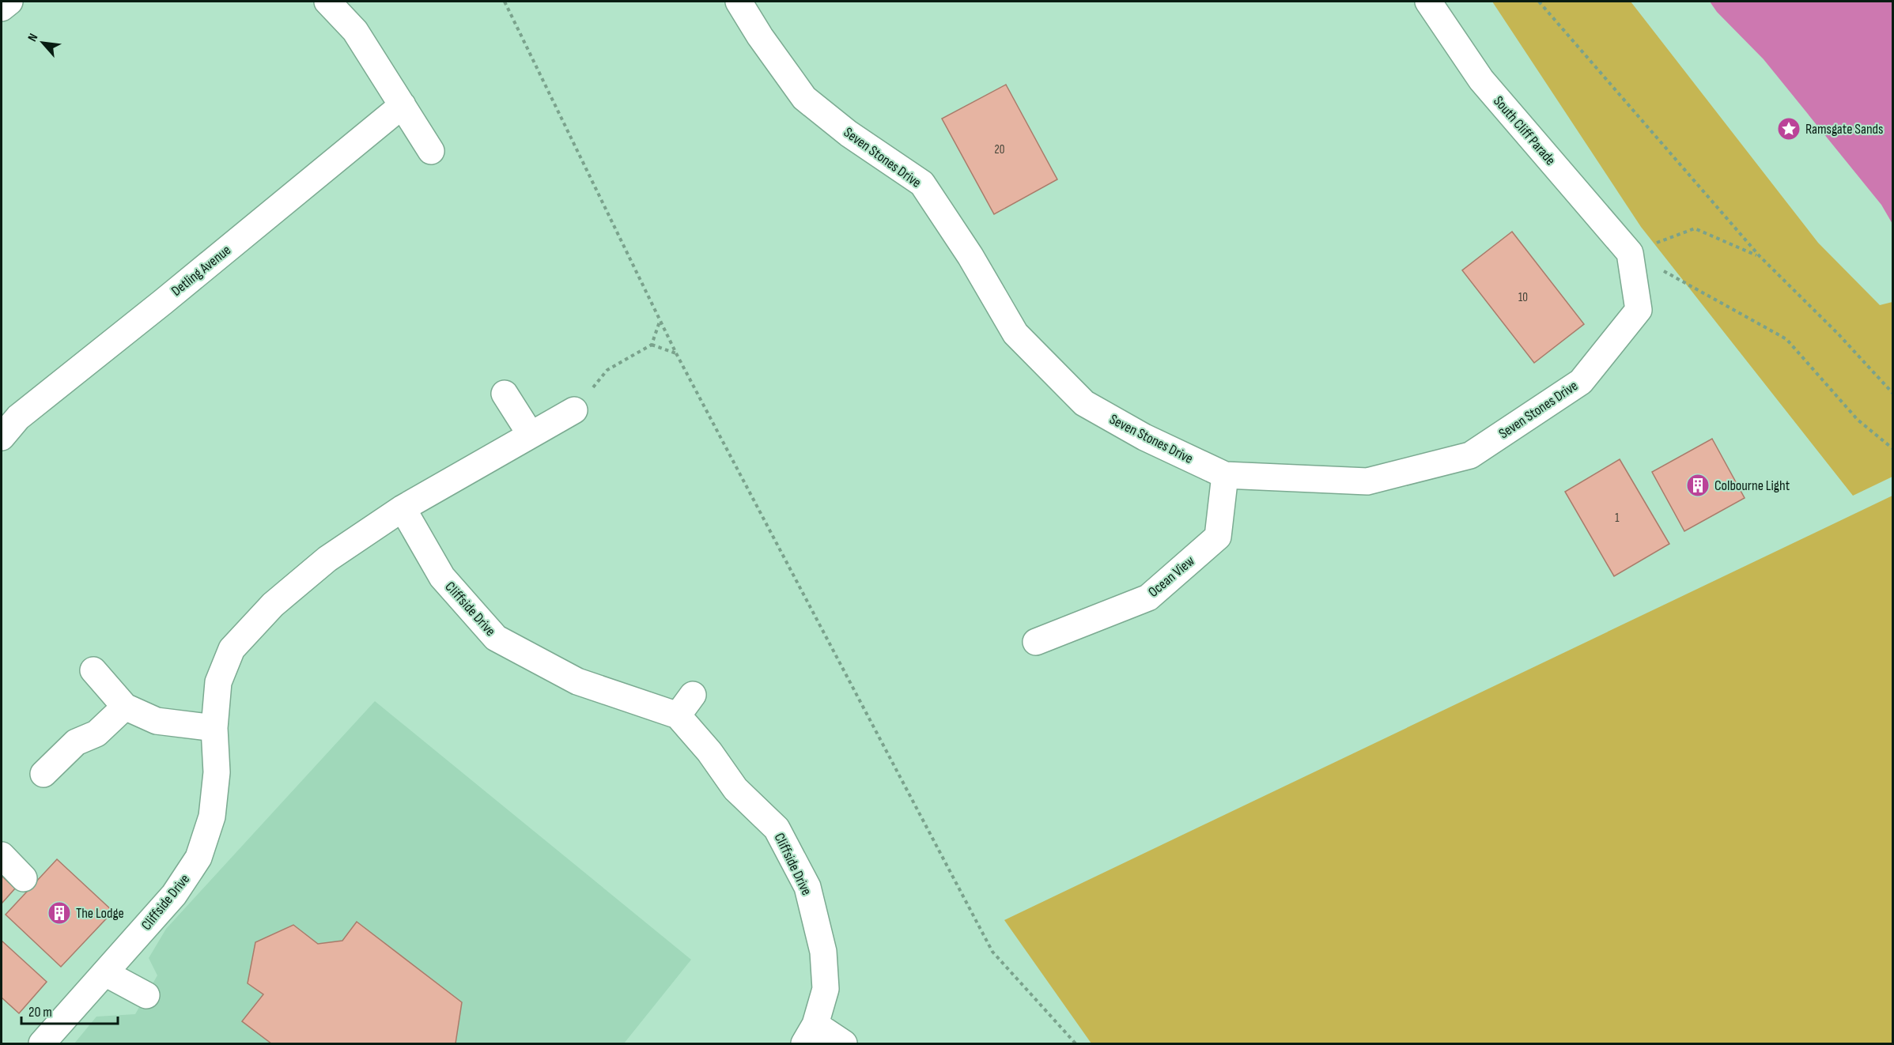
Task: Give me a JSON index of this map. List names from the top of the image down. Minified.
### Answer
{"streets":{"street":["South Cliff Parade","Seven Stones Drive","Detling Avenue","Ocean View","Cliffside Drive"]},"crossings":[["South Cliff Parade","Seven Stones Drive"],["Seven Stones Drive","Ocean View"]],"places":{"place":["Ramsgate Sands"],"building":["Colbourne Light","The Lodge"]},"house_numbers":["20","10","1"],"scale_bar":"20 m","north":"top left"}
